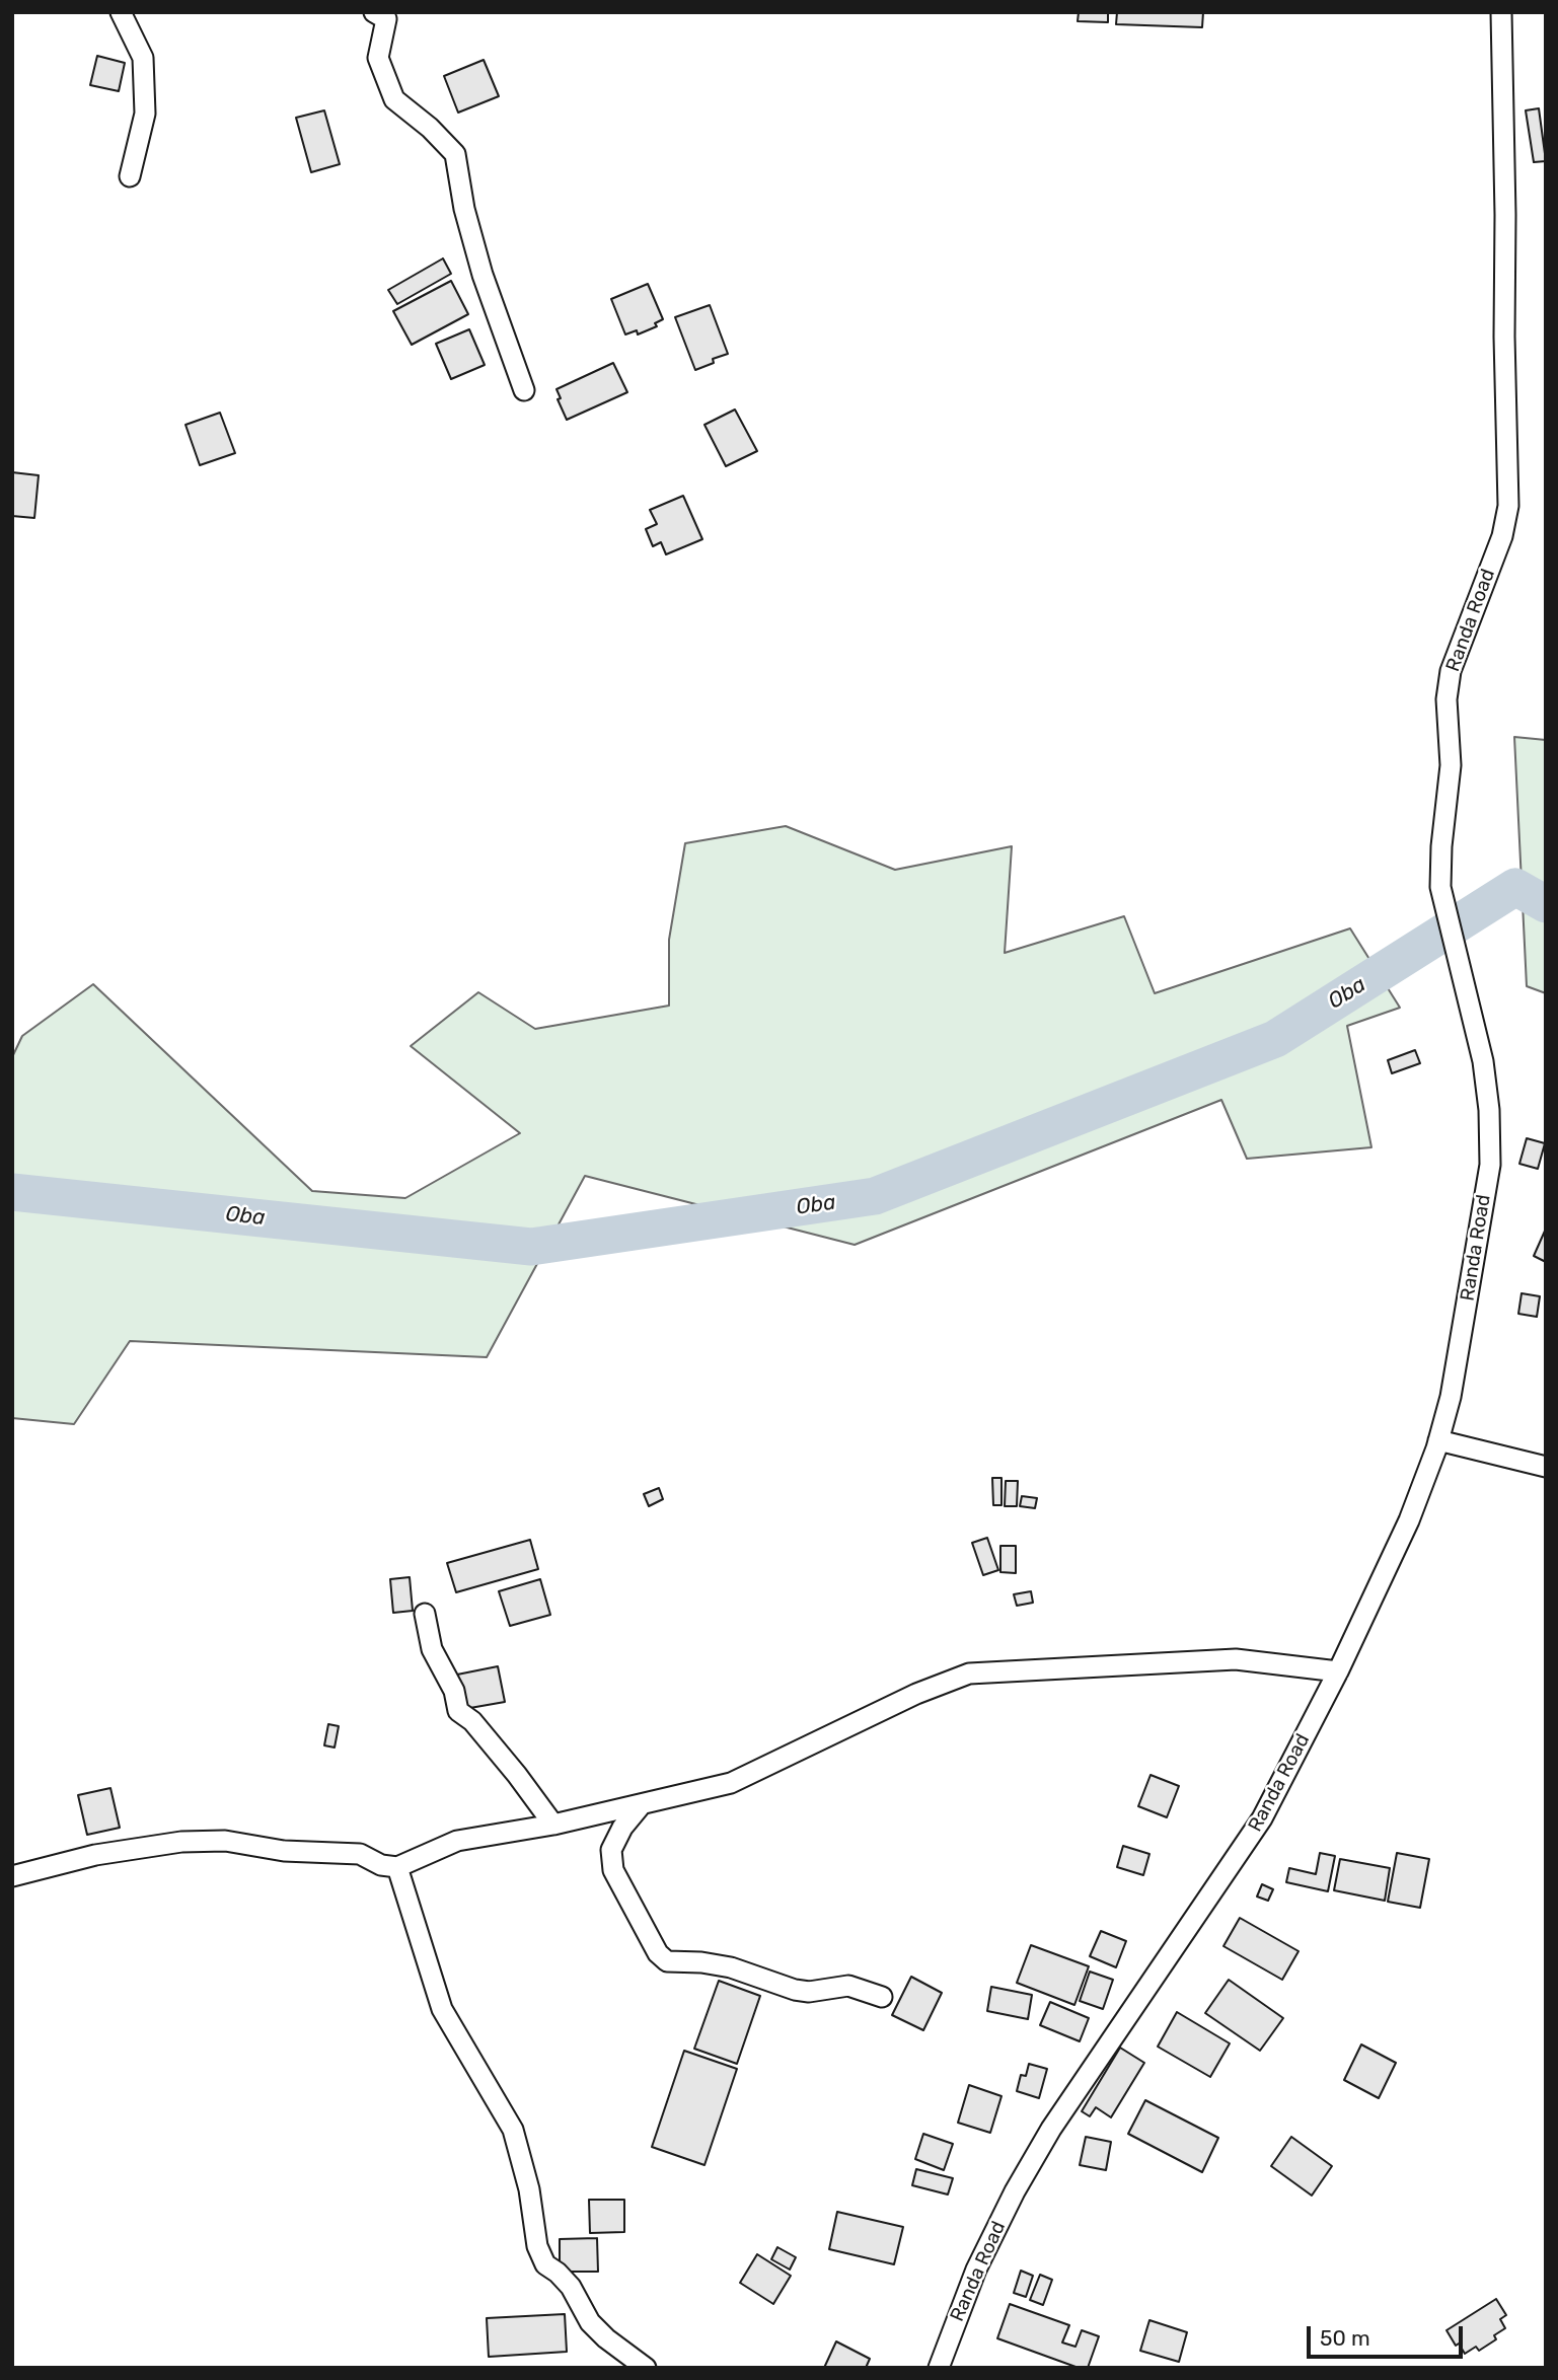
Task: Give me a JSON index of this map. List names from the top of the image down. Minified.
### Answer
{"streets":{"street":["Randa Road"]},"water":["Oba"],"scale_bar":"50 m"}
